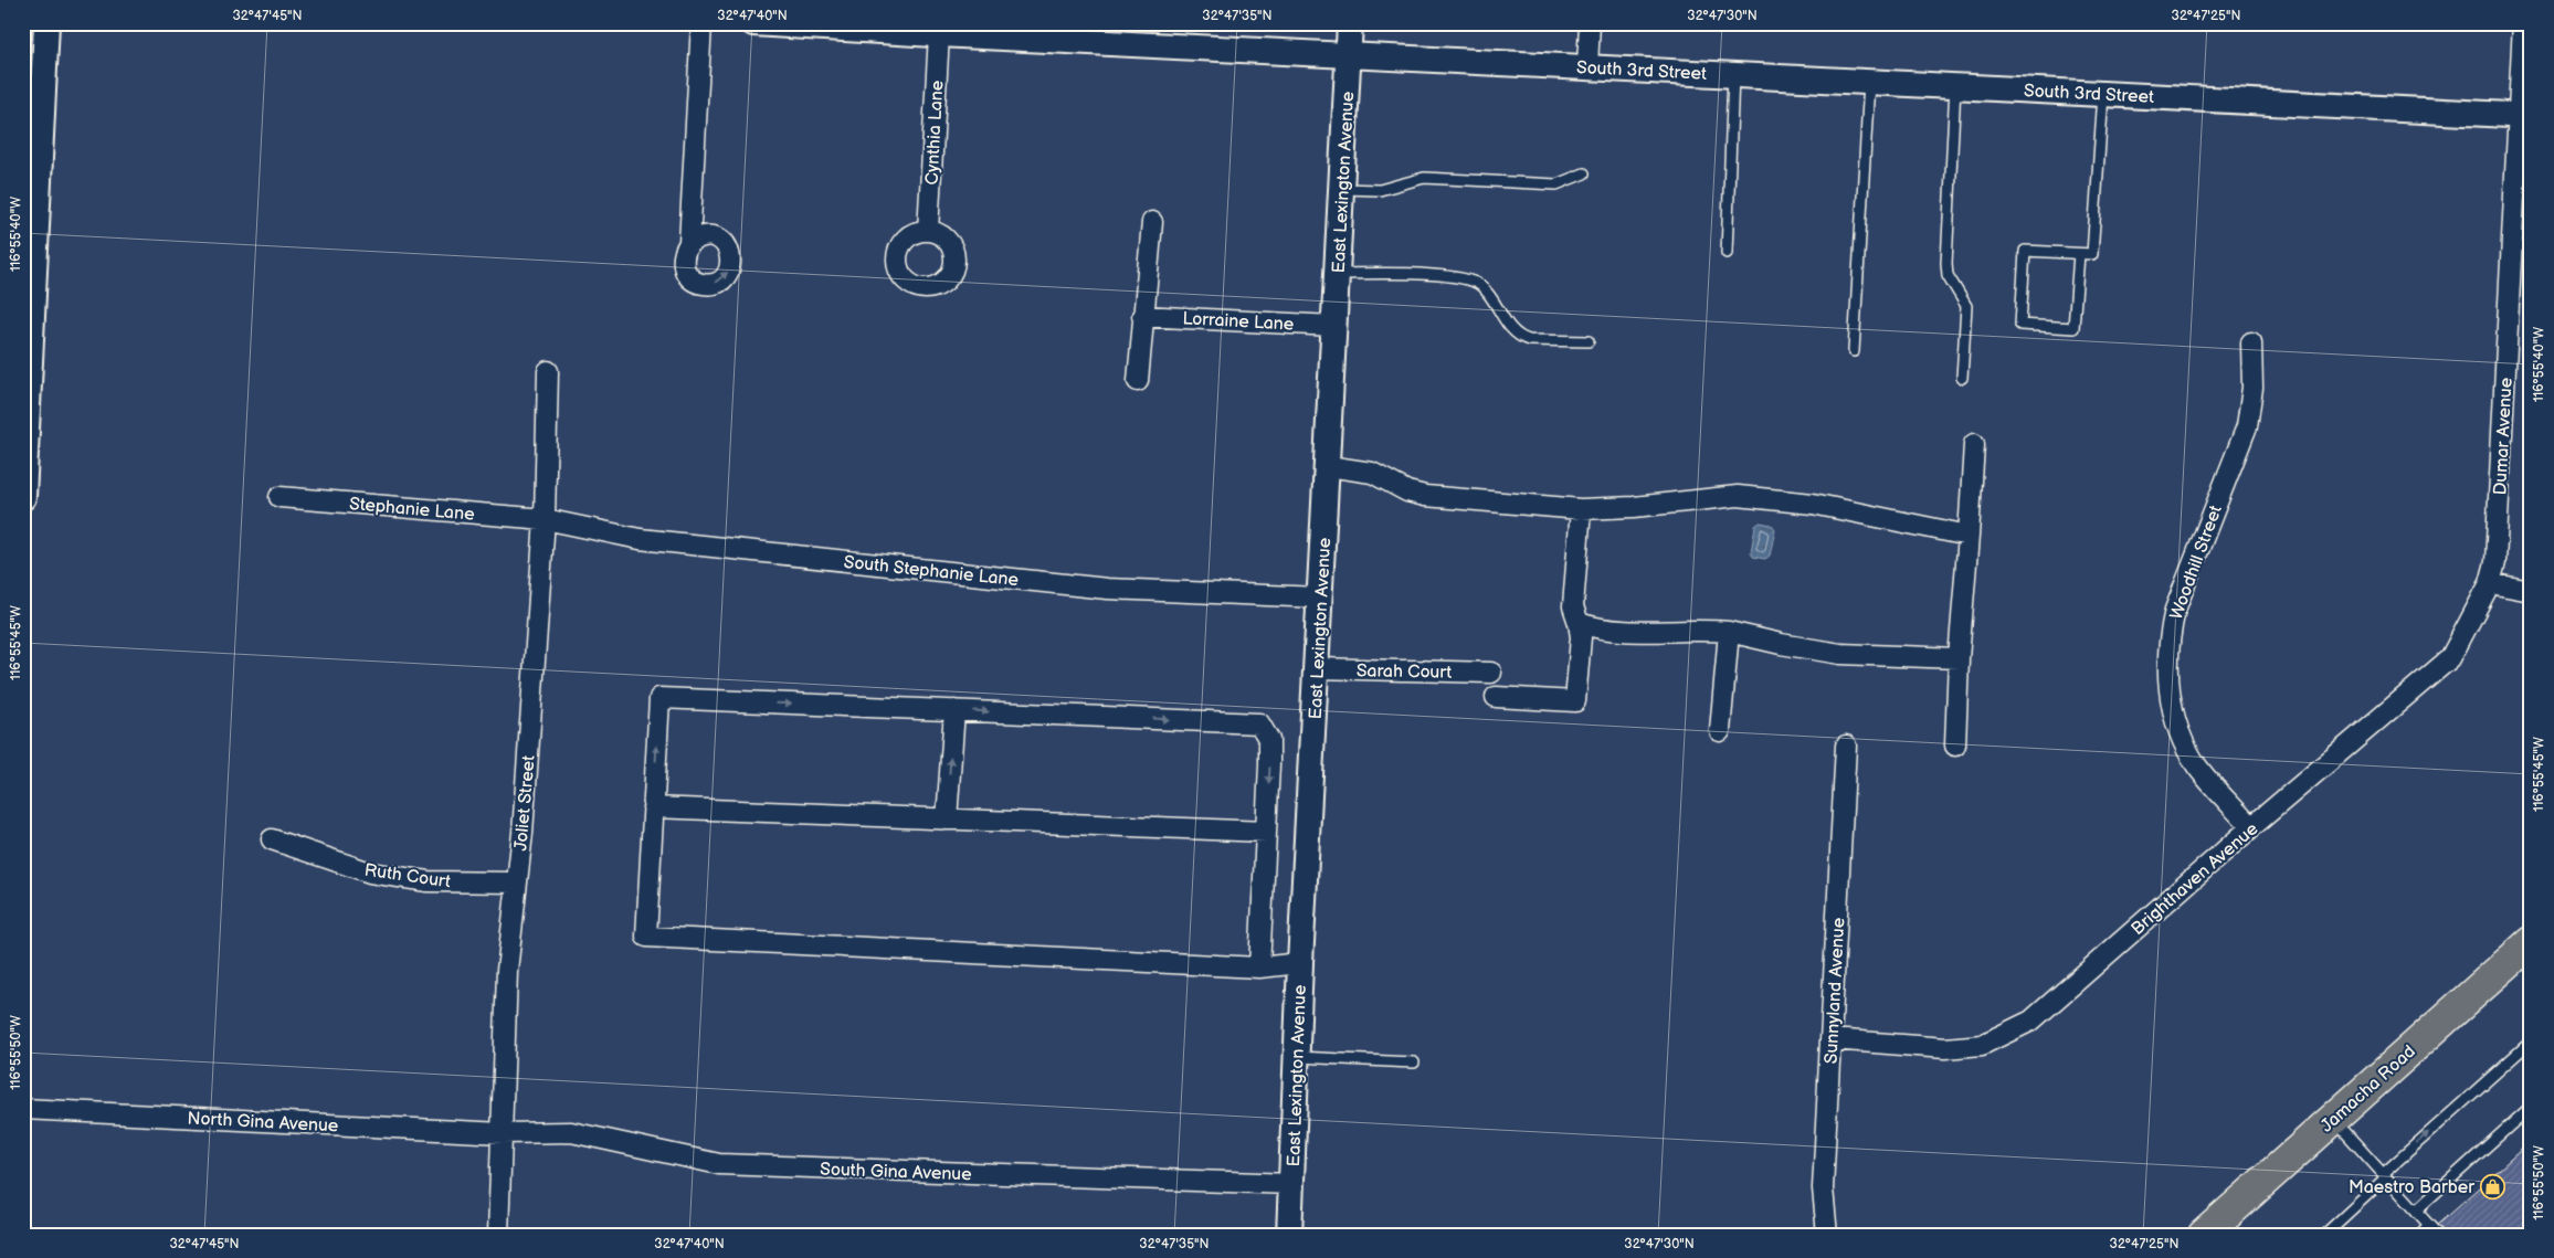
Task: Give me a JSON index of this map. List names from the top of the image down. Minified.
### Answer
{"streets":{"main road":["Jamacha Road"],"street":["South 3rd Street","Cynthia Lane","East Lexington Avenue","Lorraine Lane","Dumar Avenue","Stephanie Lane","Woodhill Street","South Stephanie Lane","Sarah Court","Joliet Street","Ruth Court","Brighthaven Avenue","Sunnyland Avenue","North Gina Avenue","South Gina Avenue"]},"crossings":[["South 3rd Street","Cynthia Lane"],["South 3rd Street","East Lexington Avenue"],["South 3rd Street","Dumar Avenue"],["East Lexington Avenue","Lorraine Lane"],["East Lexington Avenue","South Stephanie Lane"],["East Lexington Avenue","Sarah Court"],["East Lexington Avenue","South Gina Avenue"],["Dumar Avenue","Brighthaven Avenue"],["Stephanie Lane","South Stephanie Lane"],["Stephanie Lane","Joliet Street"],["Woodhill Street","Brighthaven Avenue"],["South Stephanie Lane","Joliet Street"],["Joliet Street","Ruth Court"],["Joliet Street","North Gina Avenue"],["Joliet Street","South Gina Avenue"],["Brighthaven Avenue","Sunnyland Avenue"],["North Gina Avenue","South Gina Avenue"]],"places":{"shop":["Maestro Barber"]},"coordinates":["32°47'45\"N","32°47'40\"N","32°47'35\"N","32°47'30\"N","32°47'25\"N","116°55'40\"W","116°55'45\"W","116°55'50\"W"]}
